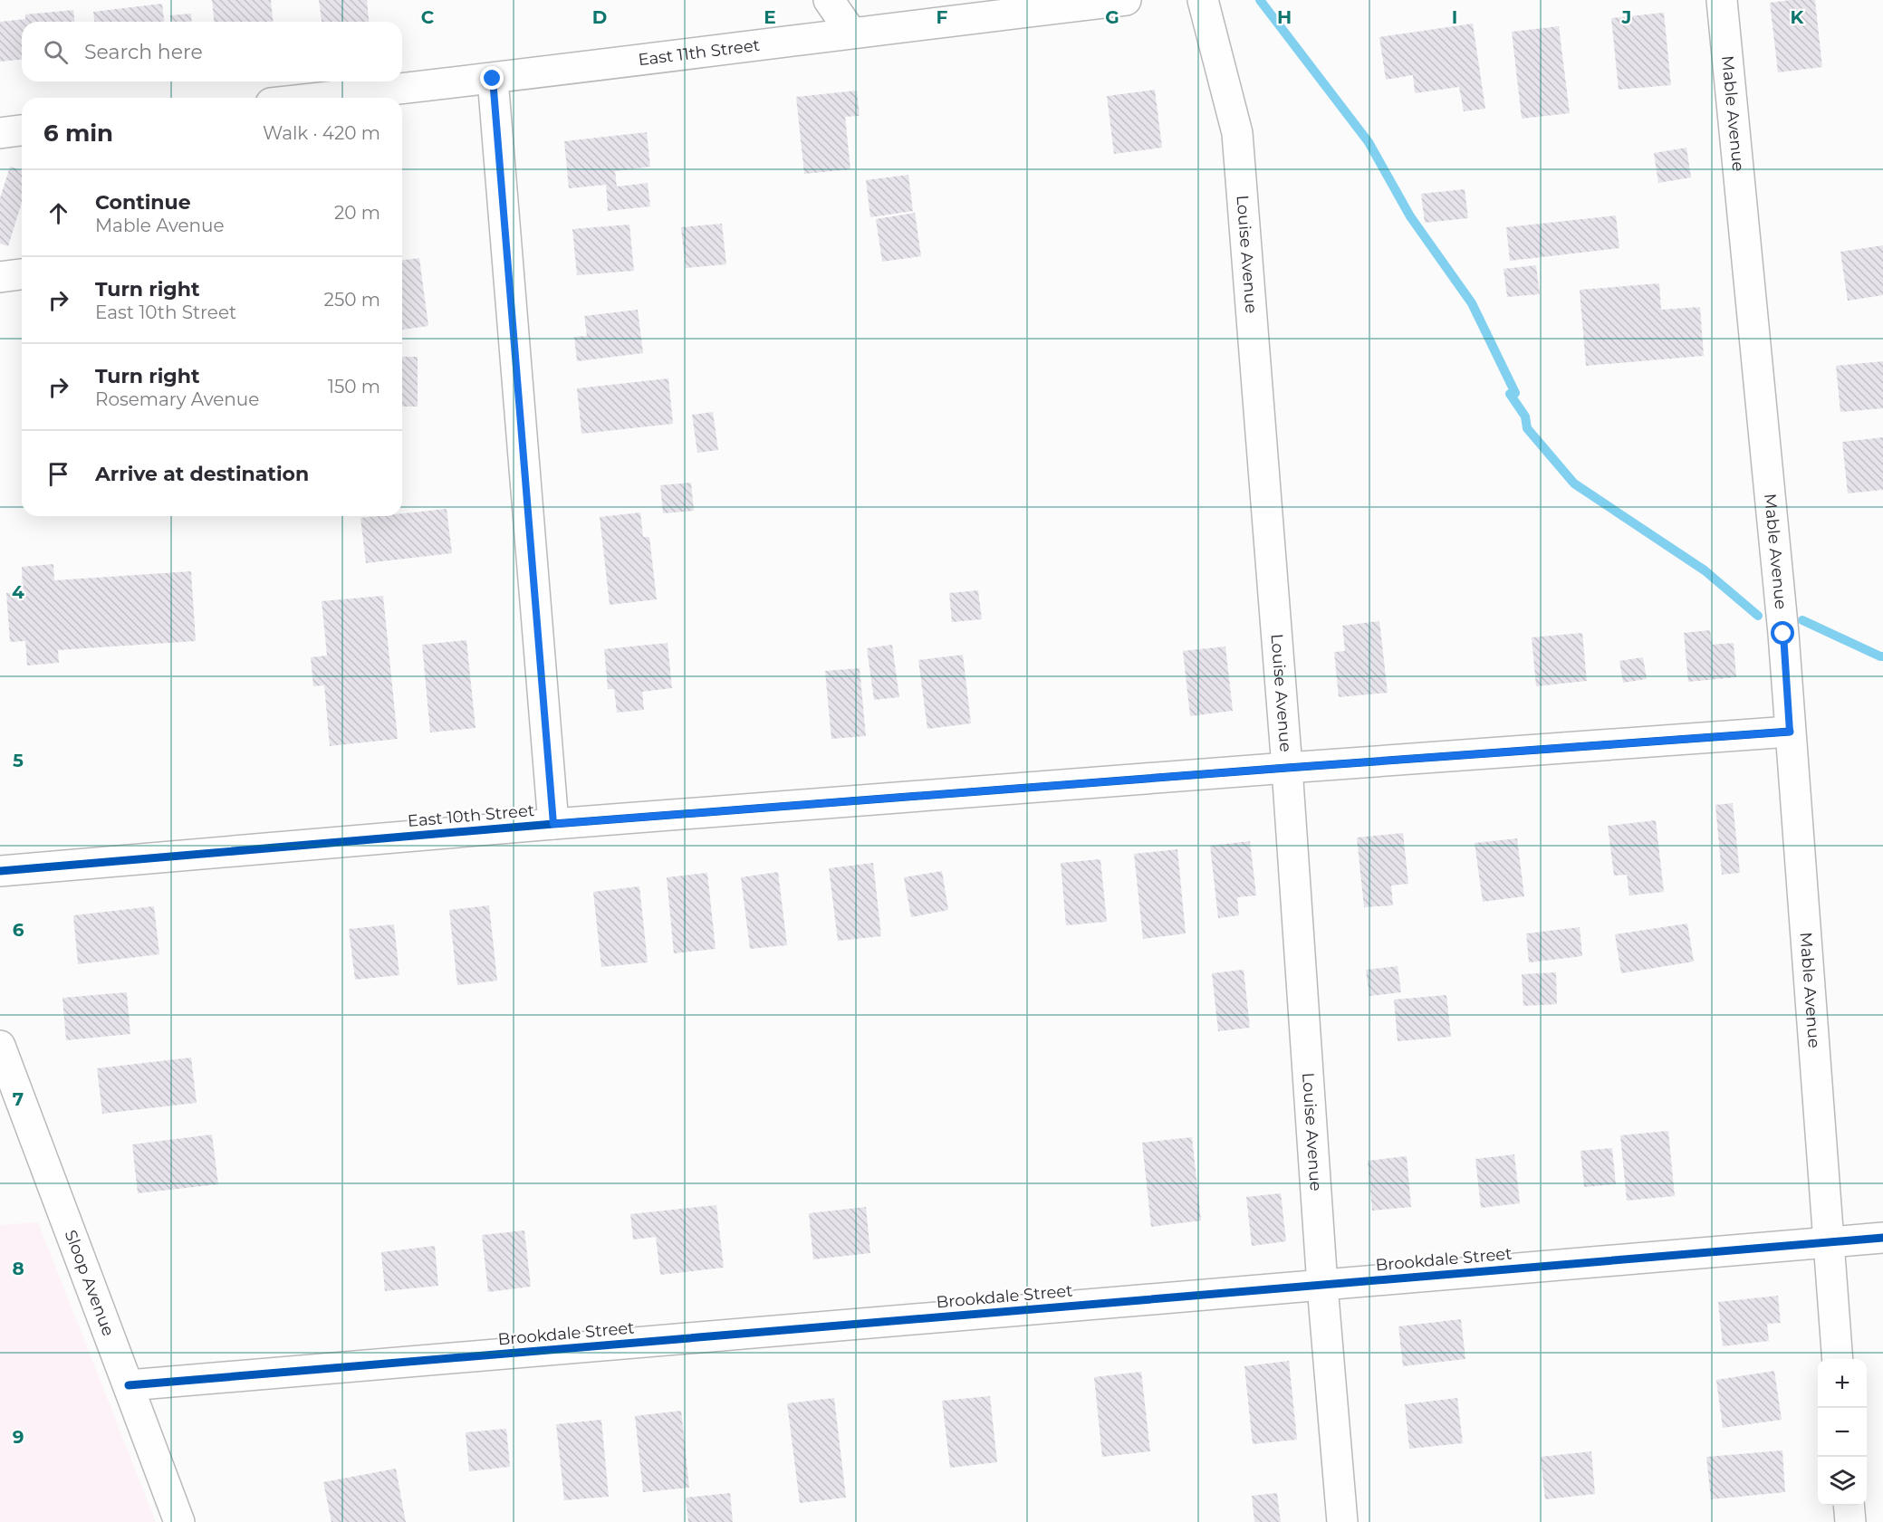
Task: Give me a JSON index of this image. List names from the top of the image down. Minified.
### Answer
{"streets":{"street":["East 11th Street","Mable Avenue","Louise Avenue","East 10th Street","Brookdale Street","Sloop Avenue"]},"crossings":[["Mable Avenue","East 10th Street"],["Mable Avenue","Brookdale Street"],["Louise Avenue","East 10th Street"],["Louise Avenue","Brookdale Street"],["Brookdale Street","Sloop Avenue"]],"page":{"search":"Search here","heading":["6 min","Walk · 420 m"],"list":[["Continue","Mable Avenue","20 m"],["Turn right","East 10th Street","250 m"],["Turn right","Rosemary Avenue","150 m"],"Arrive at destination"],"map_buttons":["+","−"]},"grid":{"columns":["C","D","E","F","G","H","I","J","K"],"rows":["4","5","6","7","8","9"]}}
